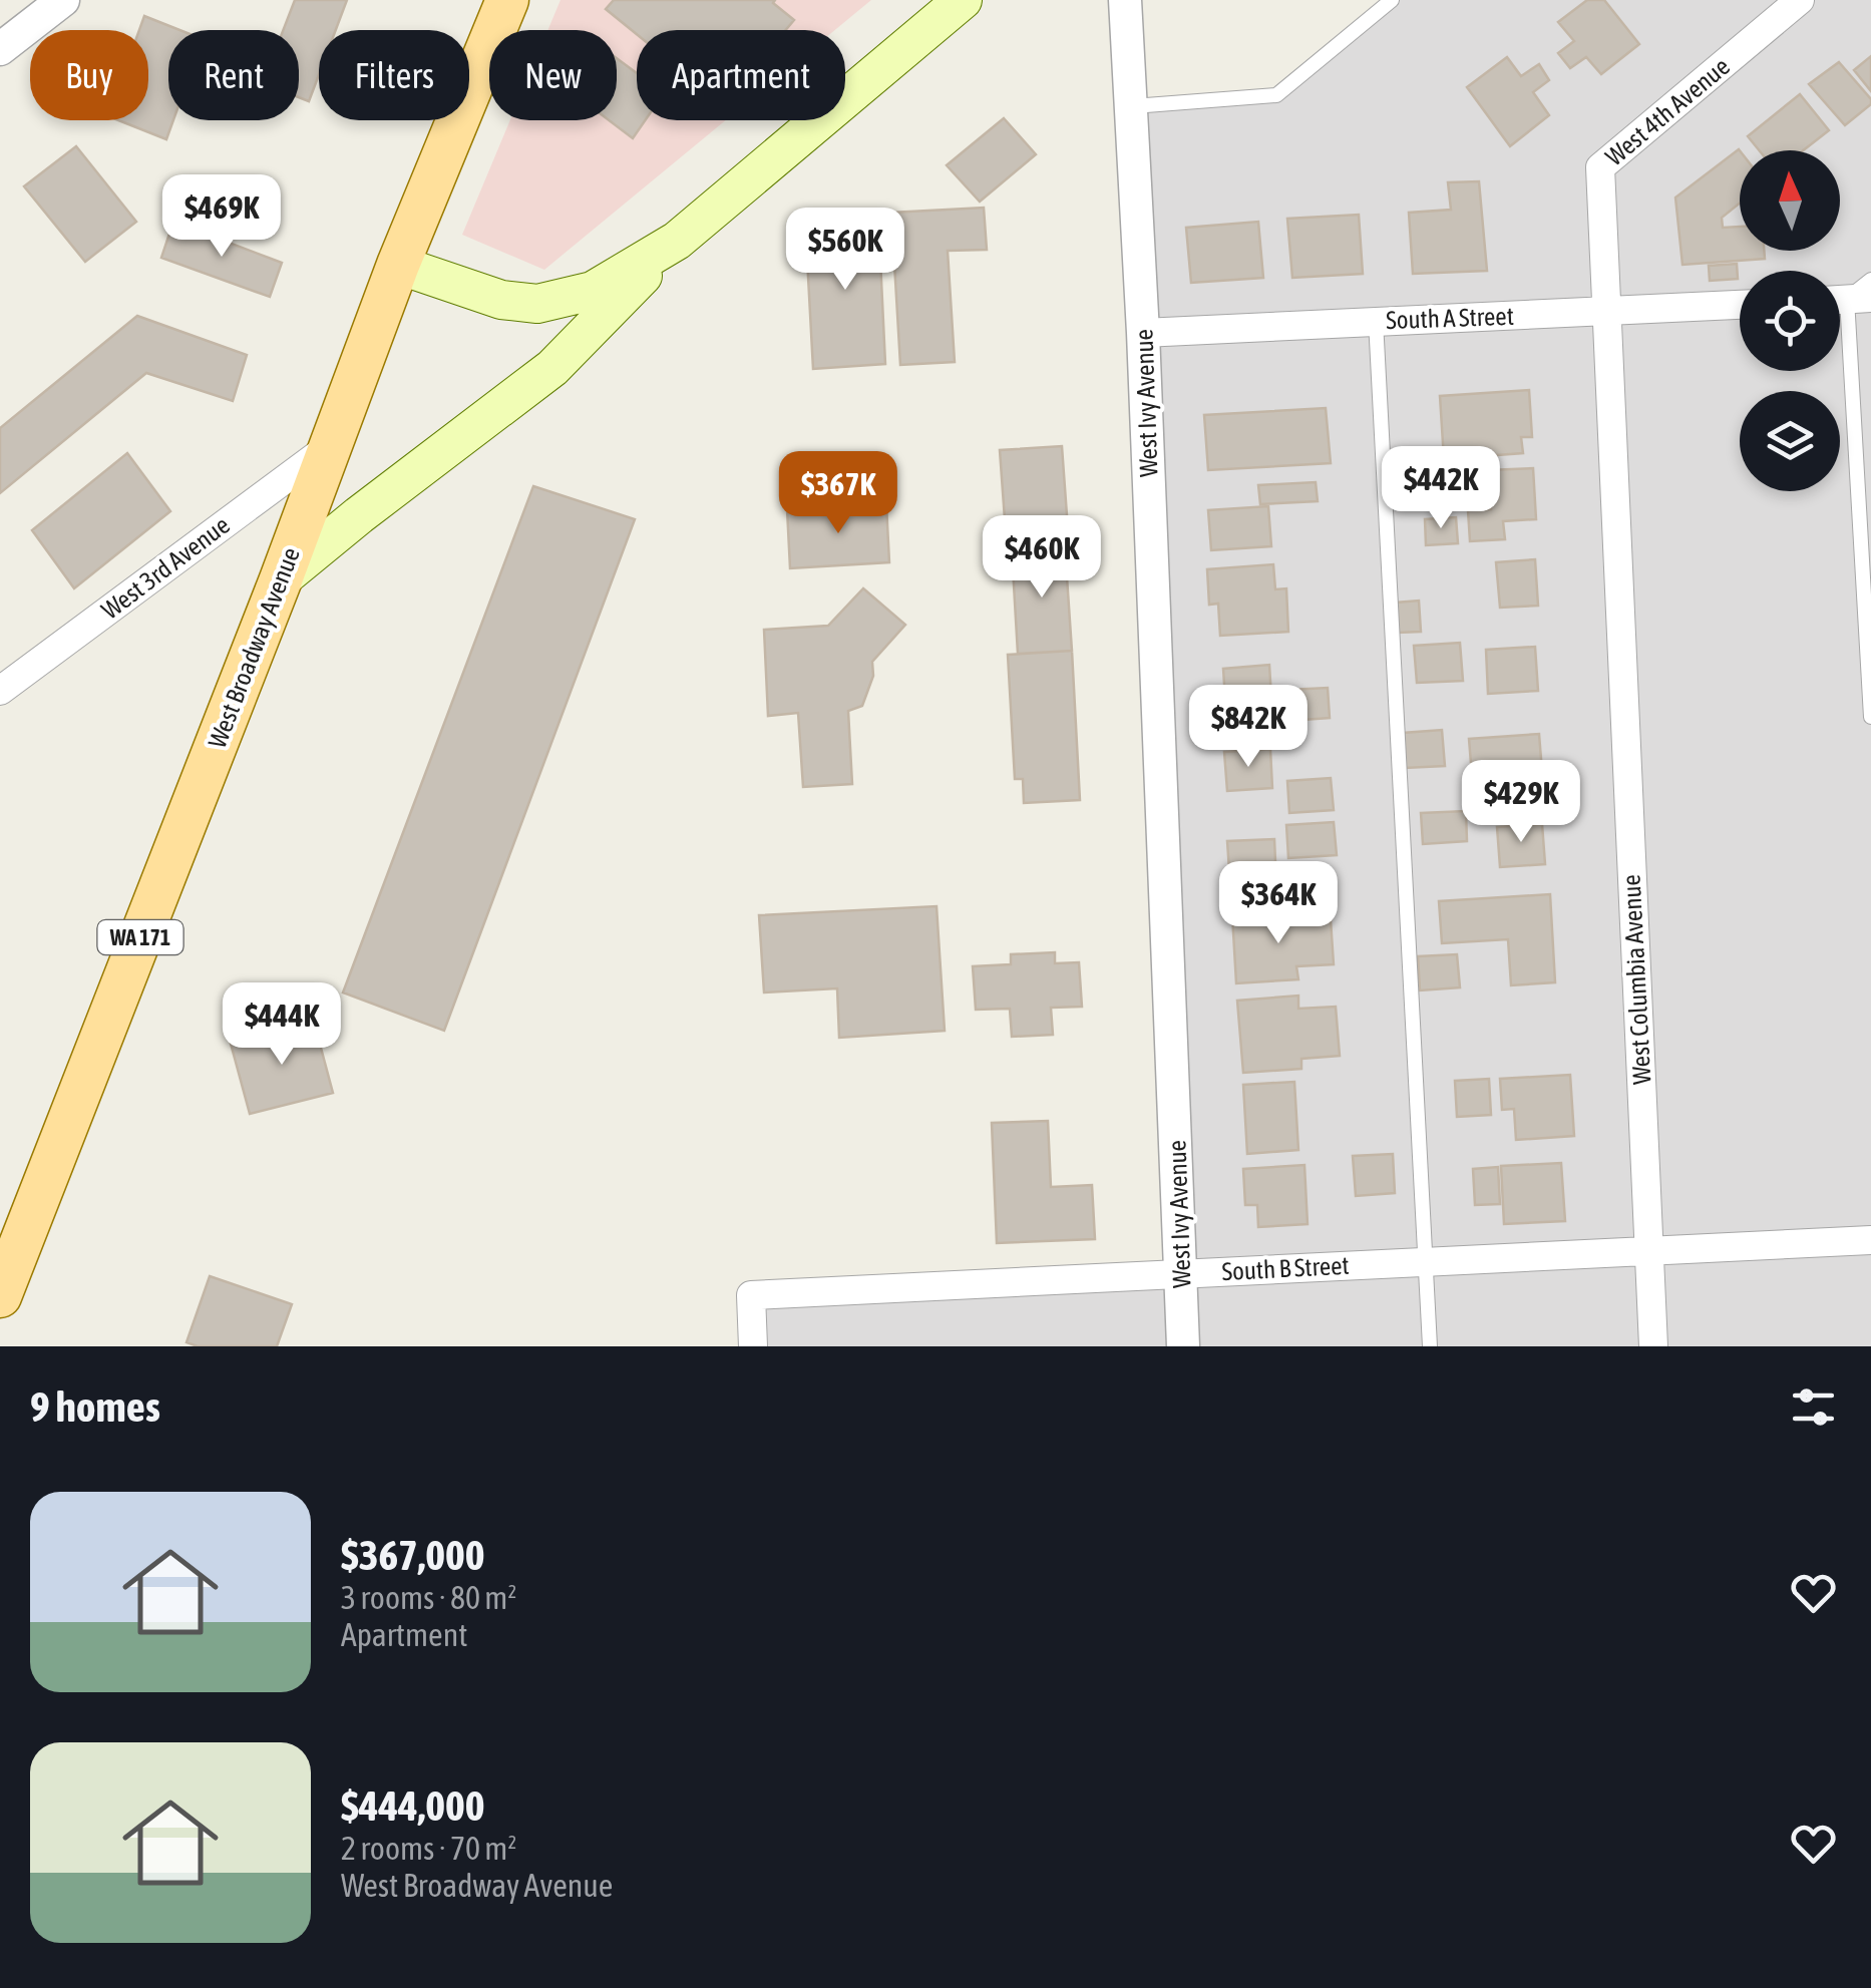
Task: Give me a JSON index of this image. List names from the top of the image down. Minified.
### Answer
{"streets":{"main road":["West Broadway Avenue","WA 171"],"street":["West 4th Avenue","South A Street","West Ivy Avenue","West 3rd Avenue","West Columbia Avenue","South B Street"]},"crossings":[["West 4th Avenue","South A Street"],["West 4th Avenue","West Columbia Avenue"],["South A Street","West Ivy Avenue"],["South A Street","West Columbia Avenue"],["West Ivy Avenue","South B Street"],["West 3rd Avenue","West Broadway Avenue"],["West Columbia Avenue","South B Street"]],"north":"top","page":{"chip":["Buy","Rent","Filters","New","Apartment"],"price":["$469K","$560K","$442K","$367K","$460K","$842K","$429K","$364K","$444K"],"heading":"9 homes","list":[{"name":"$367,000","note":"3 rooms · 80 m² · Apartment"},{"name":"$444,000","note":"2 rooms · 70 m² · West Broadway Avenue"}]}}
